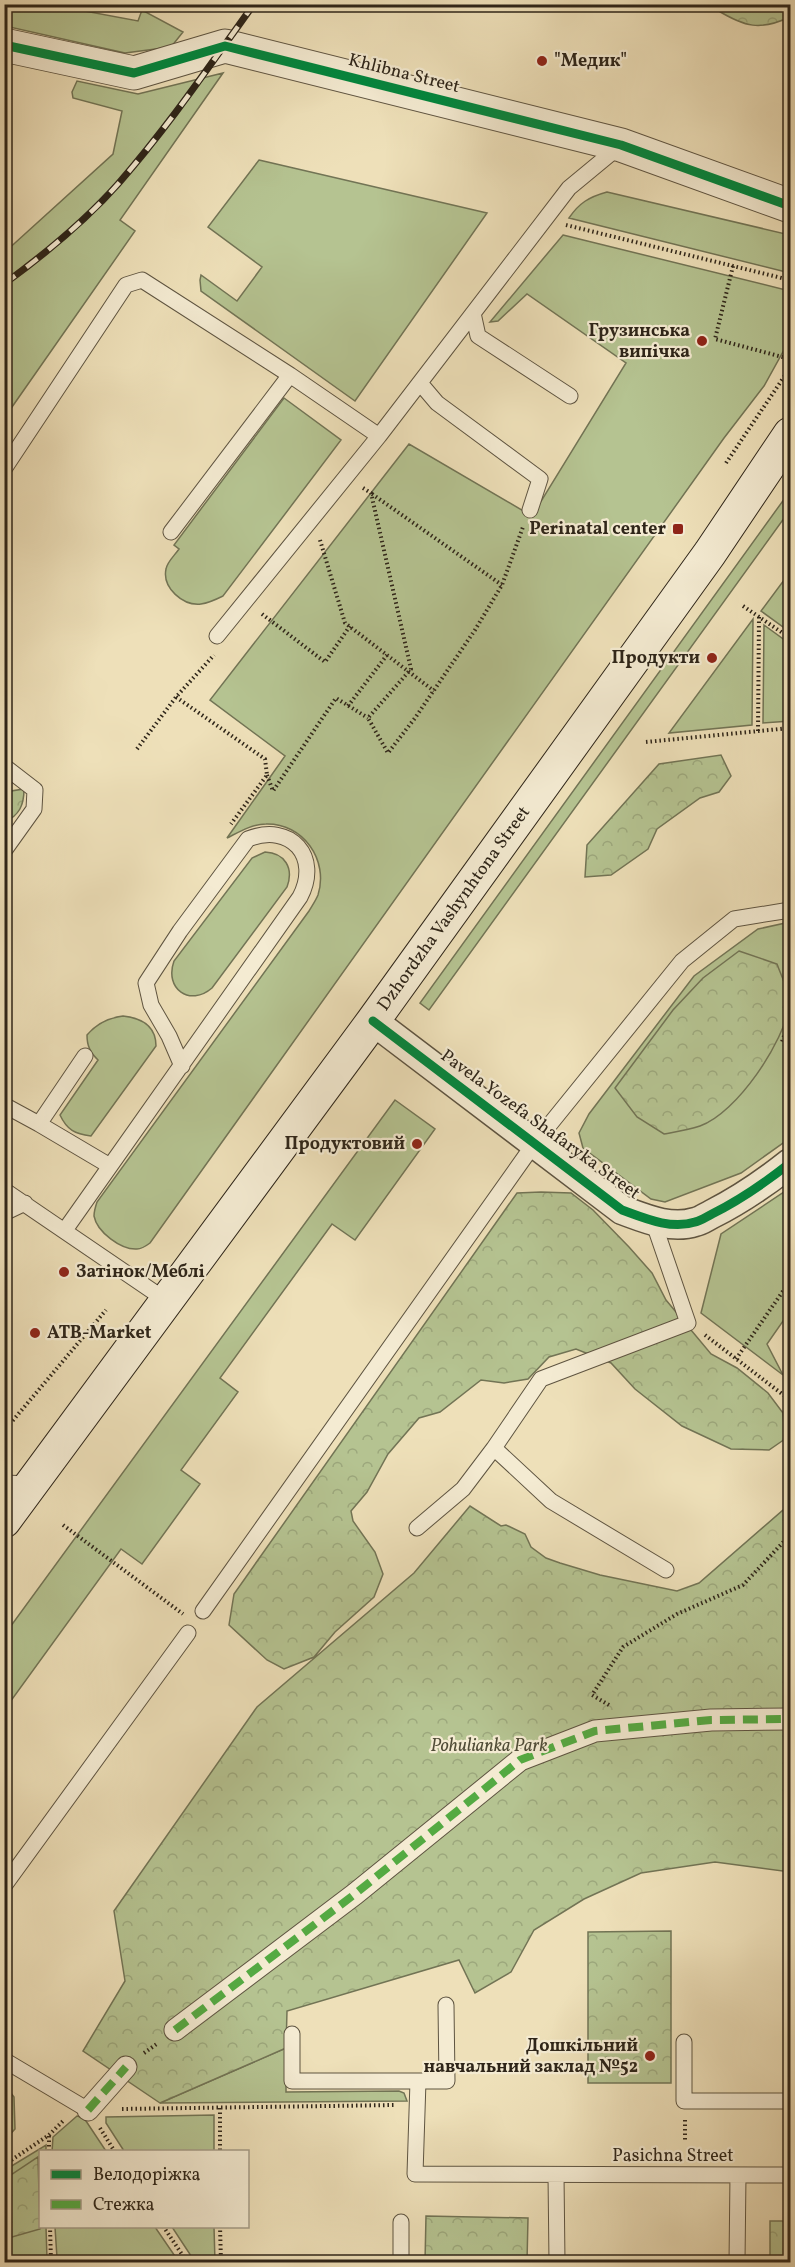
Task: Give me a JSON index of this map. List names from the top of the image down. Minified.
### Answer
{"streets":{"main road":["Khlibna Street","Dzhordzha Vashynhtona Street"],"street":["Pavela Yozefa Shafaryka Street"],"lane":["Pasichna Street"]},"crossings":[["Dzhordzha Vashynhtona Street","Pavela Yozefa Shafaryka Street"]],"parks":["Pohulianka Park"],"places":{"other":["\"Медик\"","Грузинська випічка","Продукти","Продуктовий","Затінок/Меблі","ATB-Market","Дошкільний навчальний заклад №52"],"transit":["Perinatal center"]},"legend":["Велодоріжка","Стежка"]}
